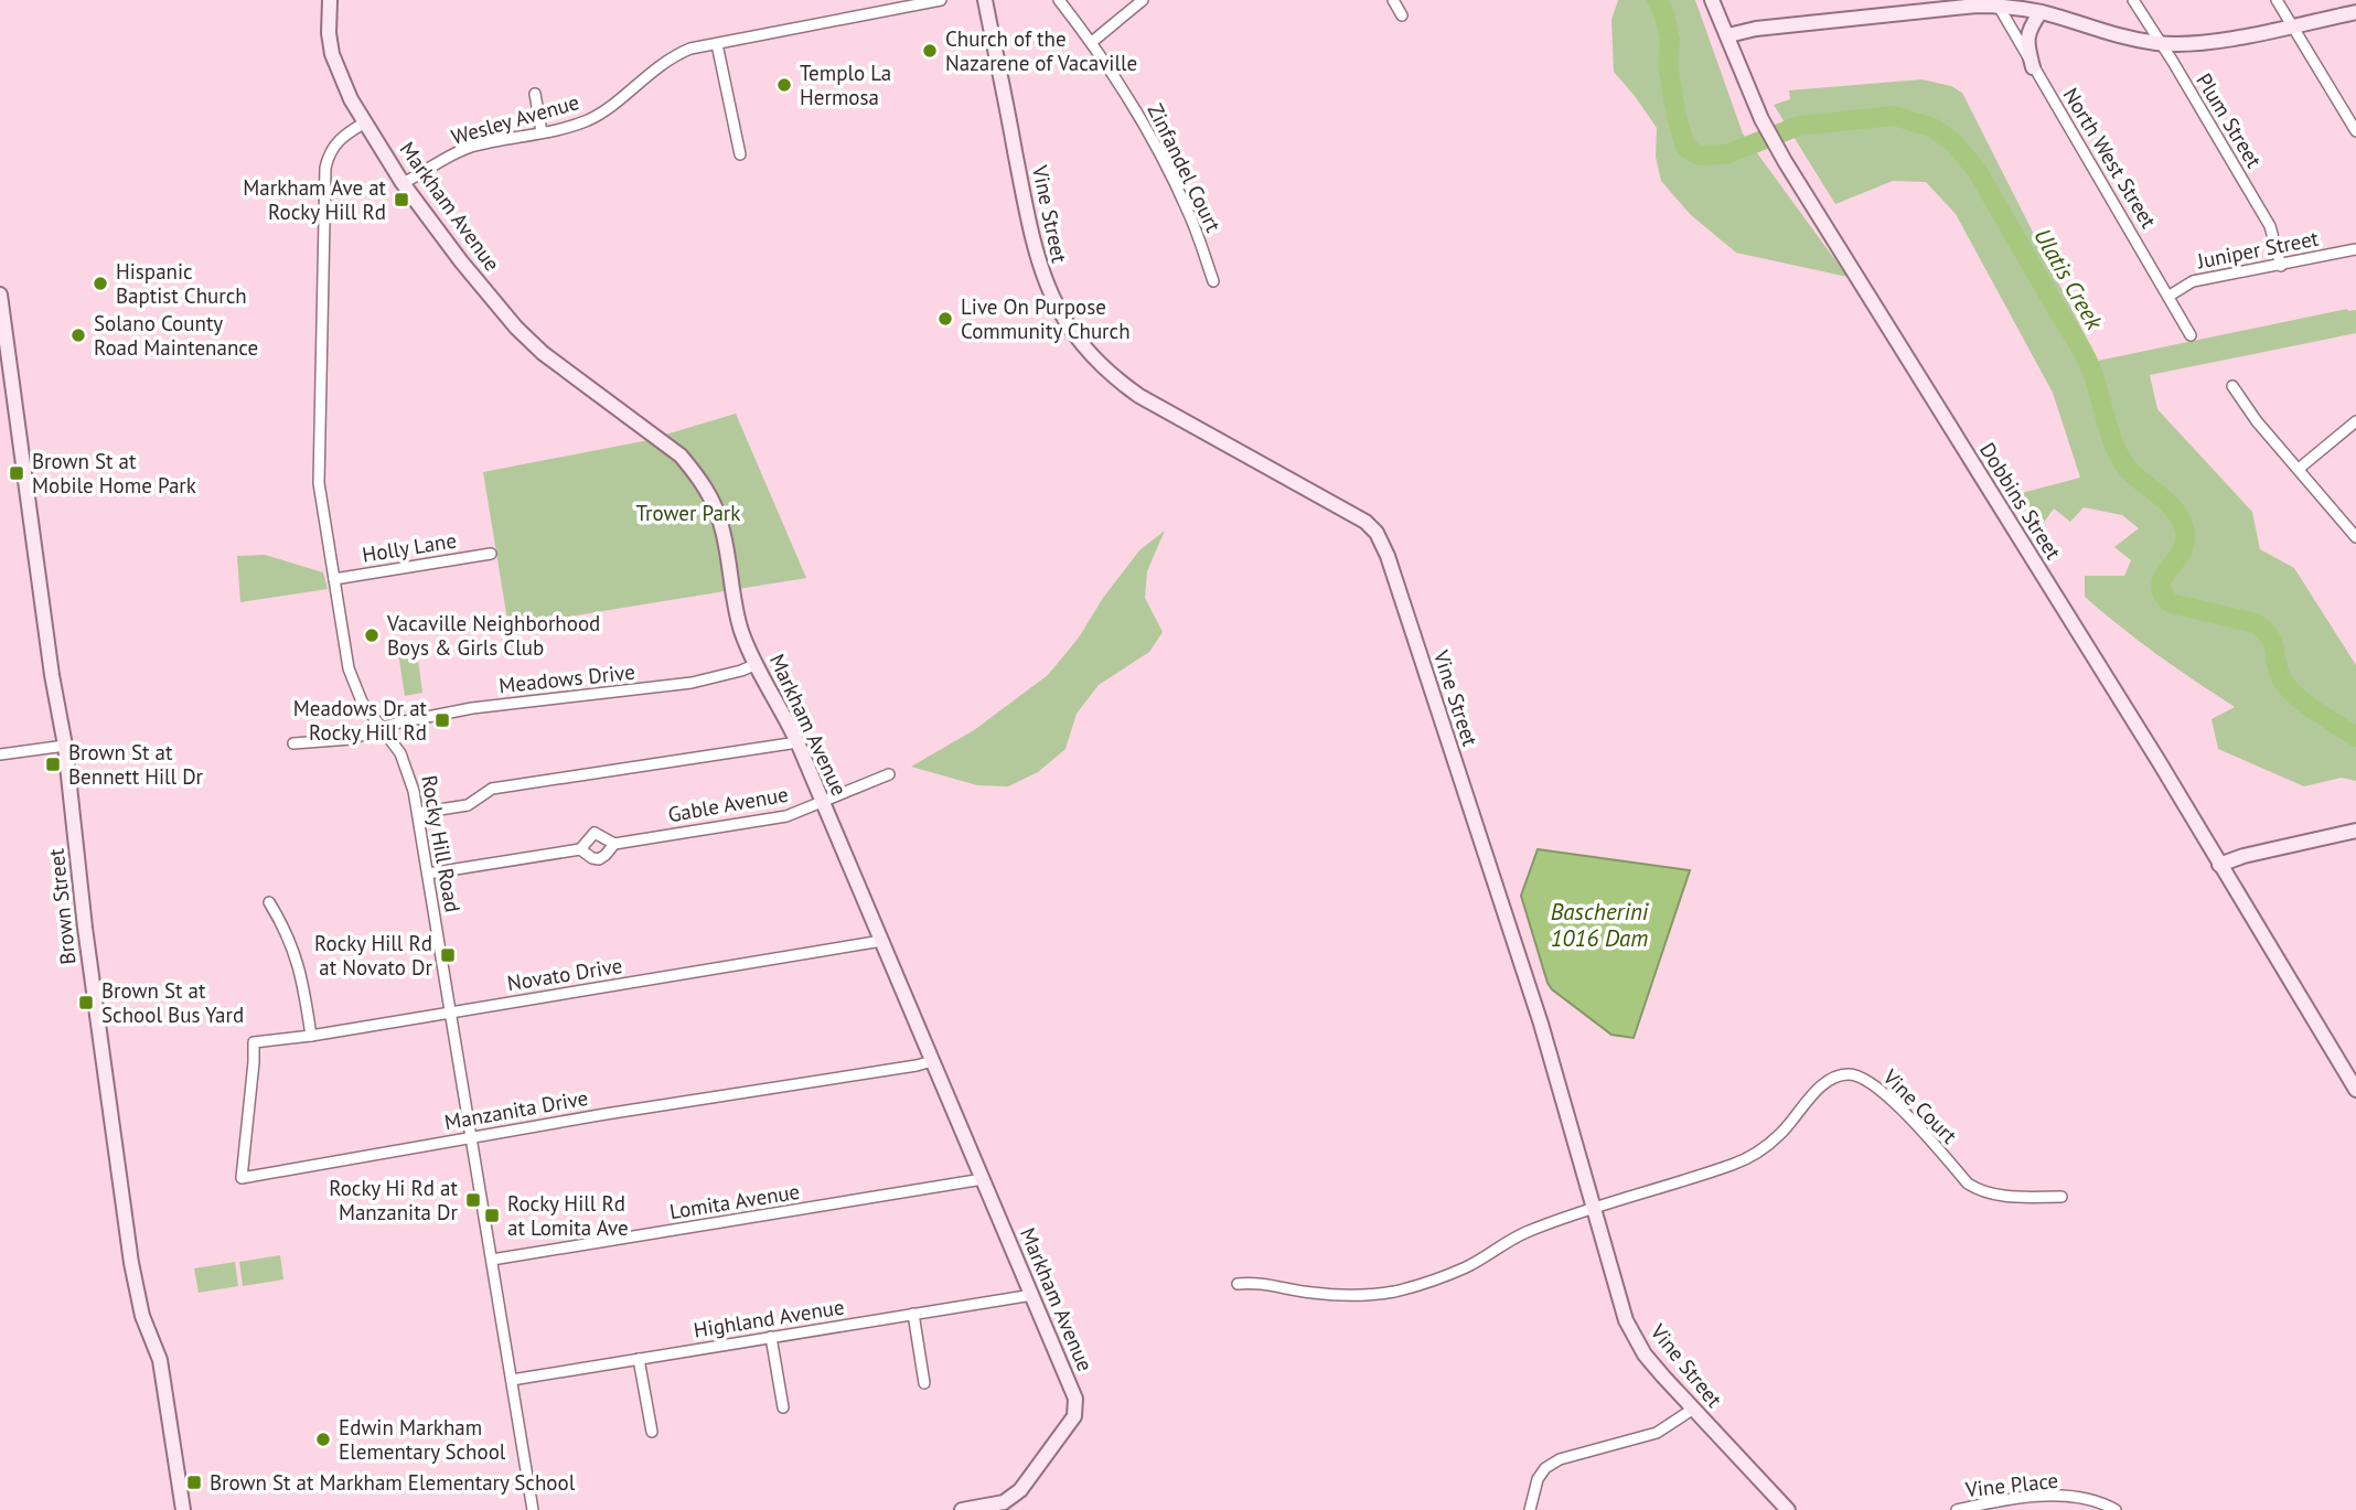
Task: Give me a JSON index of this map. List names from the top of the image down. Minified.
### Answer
{"streets":{"street":["Wesley Avenue","Plum Street","North West Street","Zinfandel Court","Markham Avenue","Vine Street","Juniper Street","Dobbins Street","Holly Lane","Meadows Drive","Gable Avenue","Rocky Hill Road","Brown Street","Novato Drive","Vine Court","Manzanita Drive","Lomita Avenue","Highland Avenue","Vine Place"]},"crossings":[["Wesley Avenue","Markham Avenue"],["Plum Street","Juniper Street"],["North West Street","Juniper Street"],["Markham Avenue","Meadows Drive"],["Markham Avenue","Gable Avenue"],["Markham Avenue","Rocky Hill Road"],["Markham Avenue","Novato Drive"],["Markham Avenue","Manzanita Drive"],["Markham Avenue","Lomita Avenue"],["Markham Avenue","Highland Avenue"],["Vine Street","Vine Court"],["Holly Lane","Rocky Hill Road"],["Meadows Drive","Rocky Hill Road"],["Gable Avenue","Rocky Hill Road"],["Rocky Hill Road","Novato Drive"],["Rocky Hill Road","Manzanita Drive"],["Rocky Hill Road","Lomita Avenue"],["Rocky Hill Road","Highland Avenue"],["Novato Drive","Manzanita Drive"]],"water":["Ulatis Creek","Bascherini 1016 Dam"],"parks":["Trower Park"],"places":{"other":["Church of the Nazarene of Vacaville","Templo La Hermosa","Hispanic Baptist Church","Live On Purpose Community Church","Solano County Road Maintenance","Vacaville Neighborhood Boys & Girls Club","Edwin Markham Elementary School"],"transit":["Markham Ave at Rocky Hill Rd","Brown St at Mobile Home Park","Meadows Dr at Rocky Hill Rd","Brown St at Bennett Hill Dr","Rocky Hill Rd at Novato Dr","Brown St at School Bus Yard","Rocky Hi Rd at Manzanita Dr","Rocky Hill Rd at Lomita Ave","Brown St at Markham Elementary School"]}}
